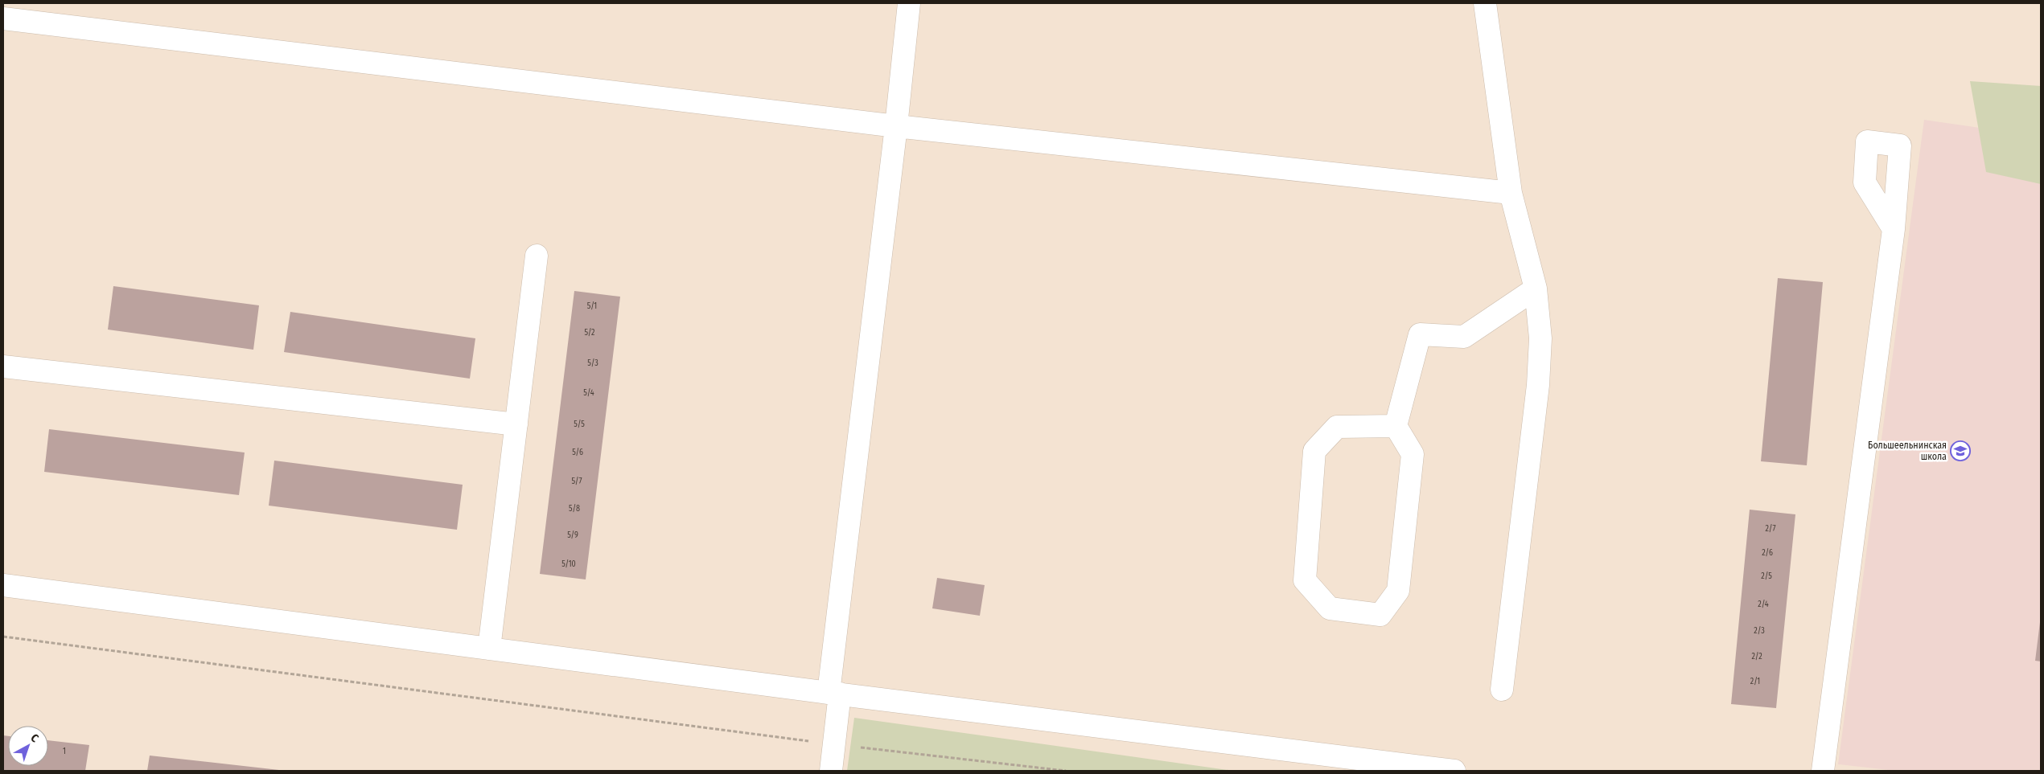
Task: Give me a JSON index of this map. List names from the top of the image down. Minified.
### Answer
{"places":{"school or university":["Большеельнинская школа"]},"house_numbers":["5/1","5/2","5/3","5/4","5/5","5/6","5/7","5/8","2/7","5/9","2/6","5/10","2/5","2/4","2/3","2/2","2/1","1"],"north":"top right"}
